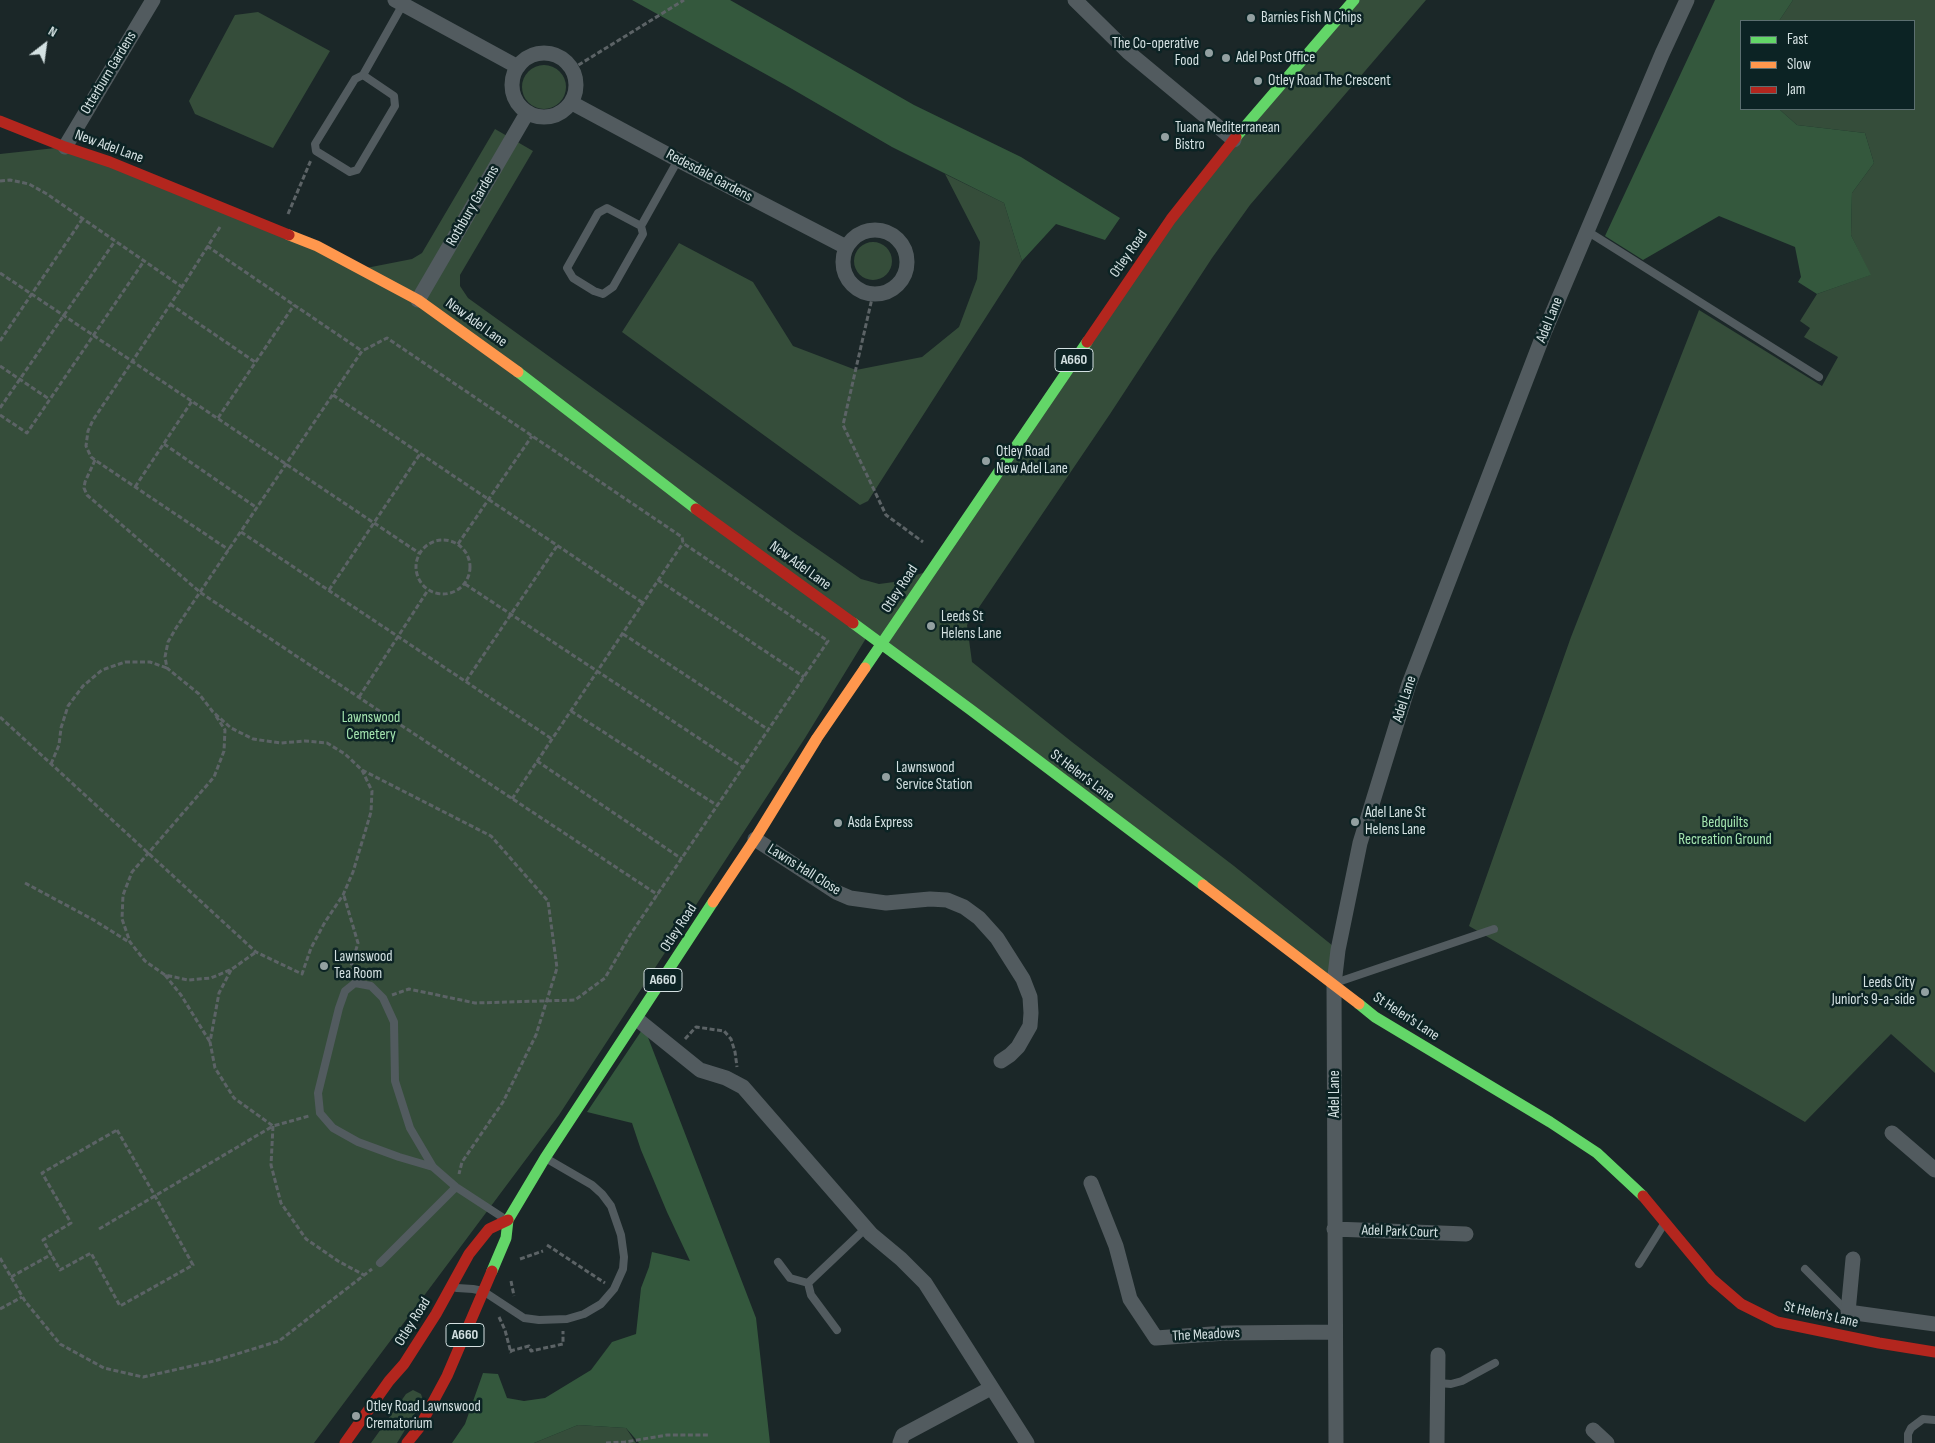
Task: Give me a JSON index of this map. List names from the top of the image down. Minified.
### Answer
{"streets":{"main road":["New Adel Lane","Otley Road","A660","St Helen's Lane"],"street":["Otterburn Gardens","Redesdale Gardens","Rothbury Gardens","Adel Lane","Lawns Hall Close","Adel Park Court","The Meadows"]},"crossings":[["Otterburn Gardens","New Adel Lane"],["New Adel Lane","Rothbury Gardens"],["New Adel Lane","Otley Road"],["New Adel Lane","St Helen's Lane"],["Redesdale Gardens","Rothbury Gardens"],["Otley Road","St Helen's Lane"],["Otley Road","Lawns Hall Close"],["Adel Lane","St Helen's Lane"],["Adel Lane","Adel Park Court"],["Adel Lane","The Meadows"]],"parks":["Lawnswood Cemetery","Bedquilts Recreation Ground"],"places":["Barnies Fish N Chips","The Co-operative Food","Adel Post Office","Otley Road The Crescent","Tuana Mediterranean Bistro","Otley Road New Adel Lane","Leeds St Helens Lane","Lawnswood Service Station","Adel Lane St Helens Lane","Asda Express","Lawnswood Tea Room","Leeds City Junior's 9-a-side","Otley Road Lawnswood Crematorium"],"legend":["Fast","Slow","Jam"],"north":"top right"}
